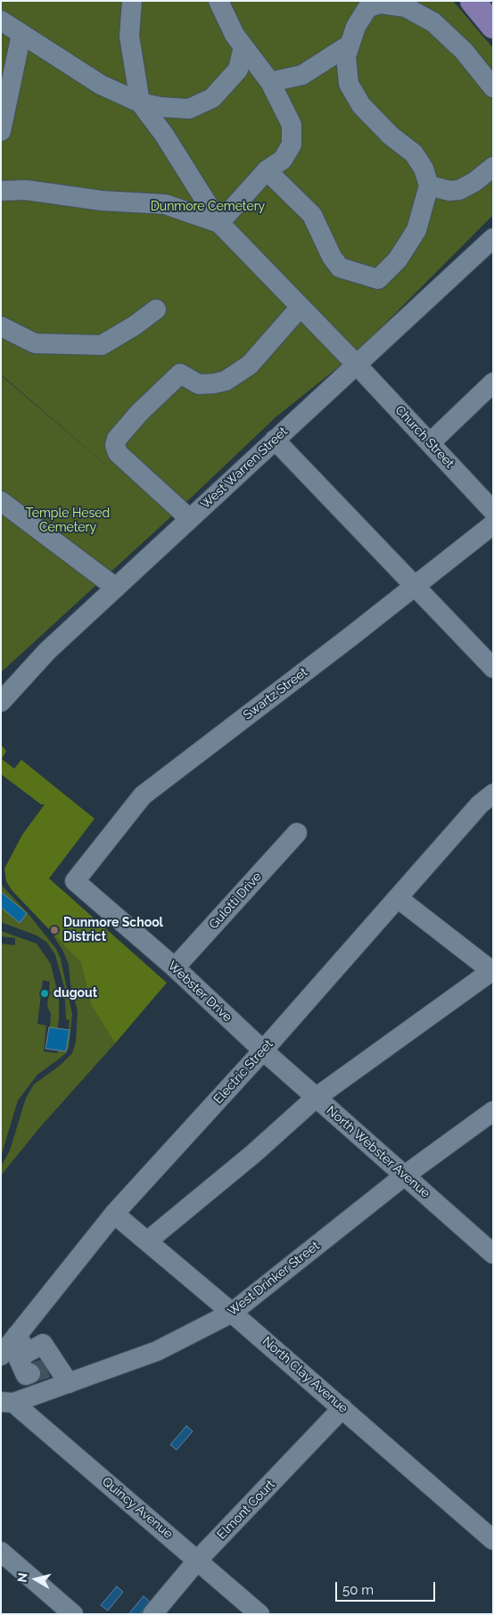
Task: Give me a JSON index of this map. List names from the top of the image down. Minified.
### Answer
{"streets":{"street":["Church Street","West Warren Street","Swartz Street","Gulotti Drive","Webster Drive","Electric Street","North Webster Avenue","West Drinker Street","North Clay Avenue","Quincy Avenue","Elmont Court"]},"crossings":[["Church Street","West Warren Street"],["Swartz Street","Webster Drive"],["Gulotti Drive","Webster Drive"],["Webster Drive","Electric Street"],["Webster Drive","North Webster Avenue"],["Electric Street","North Webster Avenue"],["Electric Street","North Clay Avenue"],["North Webster Avenue","West Drinker Street"],["West Drinker Street","North Clay Avenue"],["West Drinker Street","Quincy Avenue"],["North Clay Avenue","Elmont Court"],["Quincy Avenue","Elmont Court"]],"parks":["Dunmore Cemetery","Temple Hesed Cemetery"],"places":["Dunmore School District","dugout"],"scale_bar":"50 m","north":"left"}
